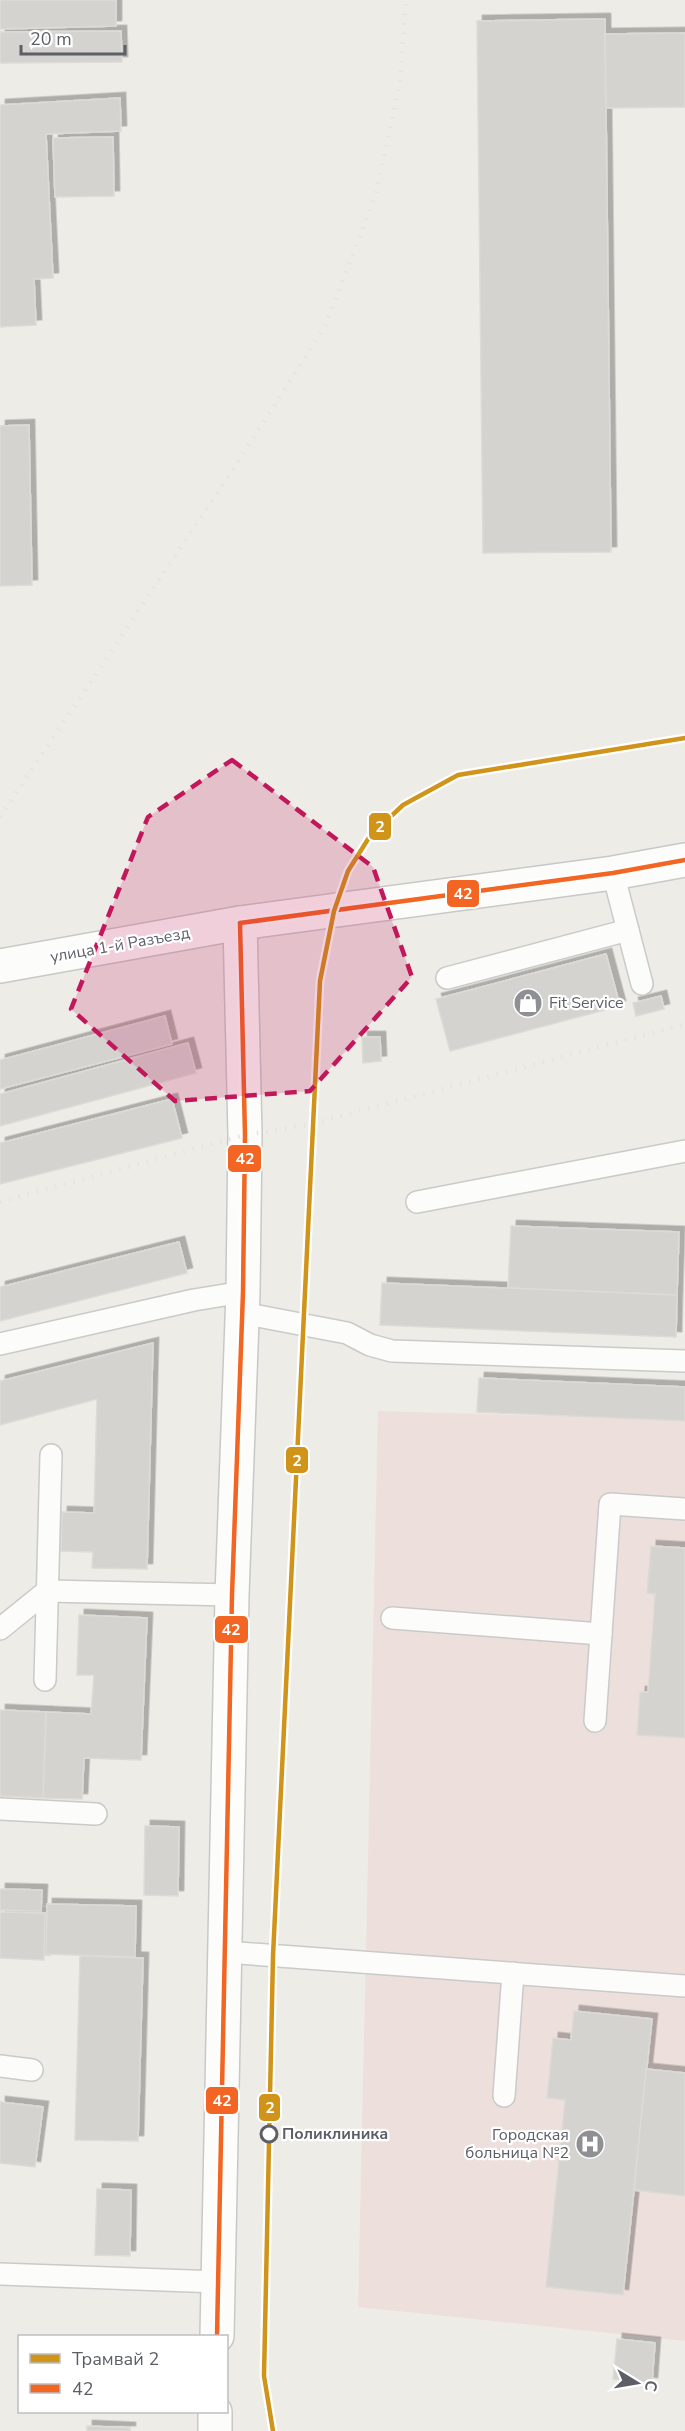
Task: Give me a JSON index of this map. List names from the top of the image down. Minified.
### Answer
{"streets":{"main road":["улица 1-й Разъезд"]},"places":{"shop":["Fit Service"],"other":["Поликлиника"],"hospital":["Городская больница №2"]},"lines":["tram line 2","transit line 42"],"legend":["Трамвай 2","42"],"scale_bar":"20 m","north":"right"}
